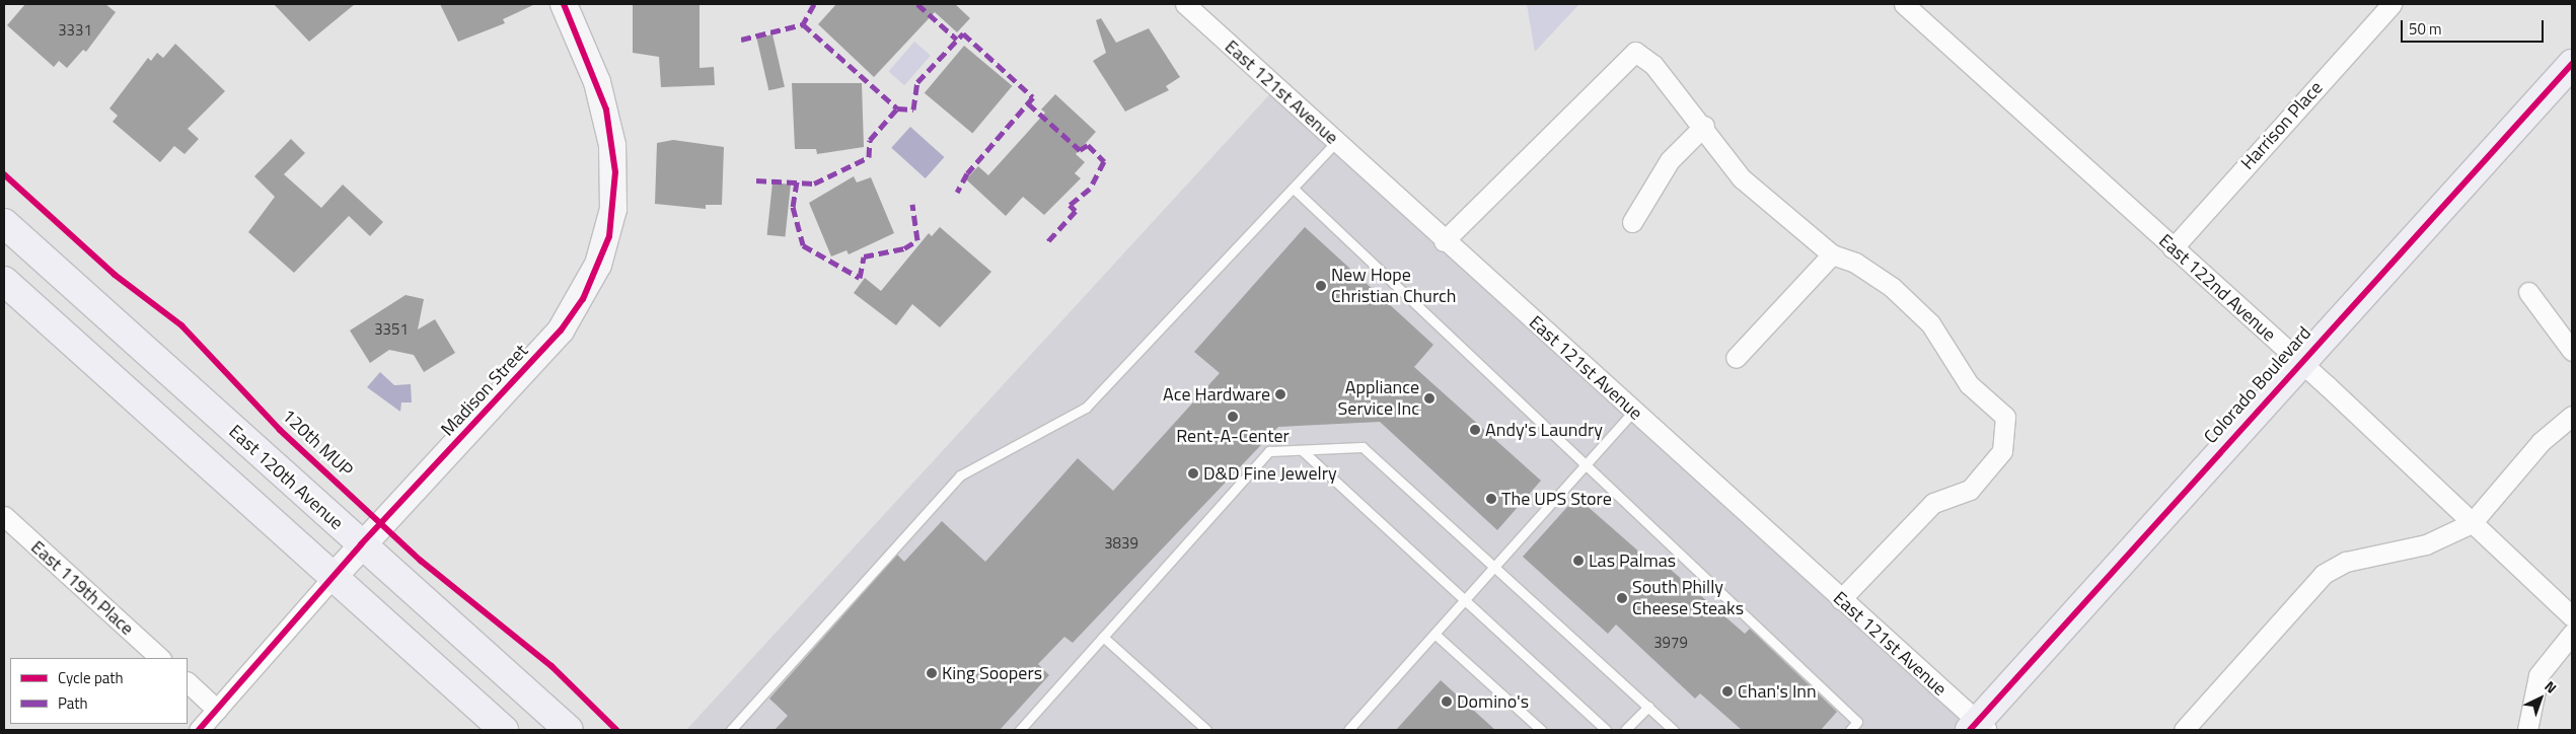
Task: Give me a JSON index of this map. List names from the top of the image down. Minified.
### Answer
{"streets":{"main road":["Colorado Boulevard","East 120th Avenue"],"street":["East 121st Avenue","Harrison Place","East 122nd Avenue","Madison Street","East 119th Place"],"cycle path":["120th MUP"]},"crossings":[["East 121st Avenue","Colorado Boulevard"],["Harrison Place","East 122nd Avenue"],["East 122nd Avenue","Colorado Boulevard"],["Madison Street","East 120th Avenue"]],"places":["New Hope Christian Church","Ace Hardware","Appliance Service Inc","Rent-A-Center","Andy's Laundry","D&D Fine Jewelry","The UPS Store","Las Palmas","South Philly Cheese Steaks","King Soopers","Chan's Inn","Domino's"],"house_numbers":["3331","3351","3839","3979"],"legend":["Cycle path","Path"],"scale_bar":"50 m","north":"top right"}
